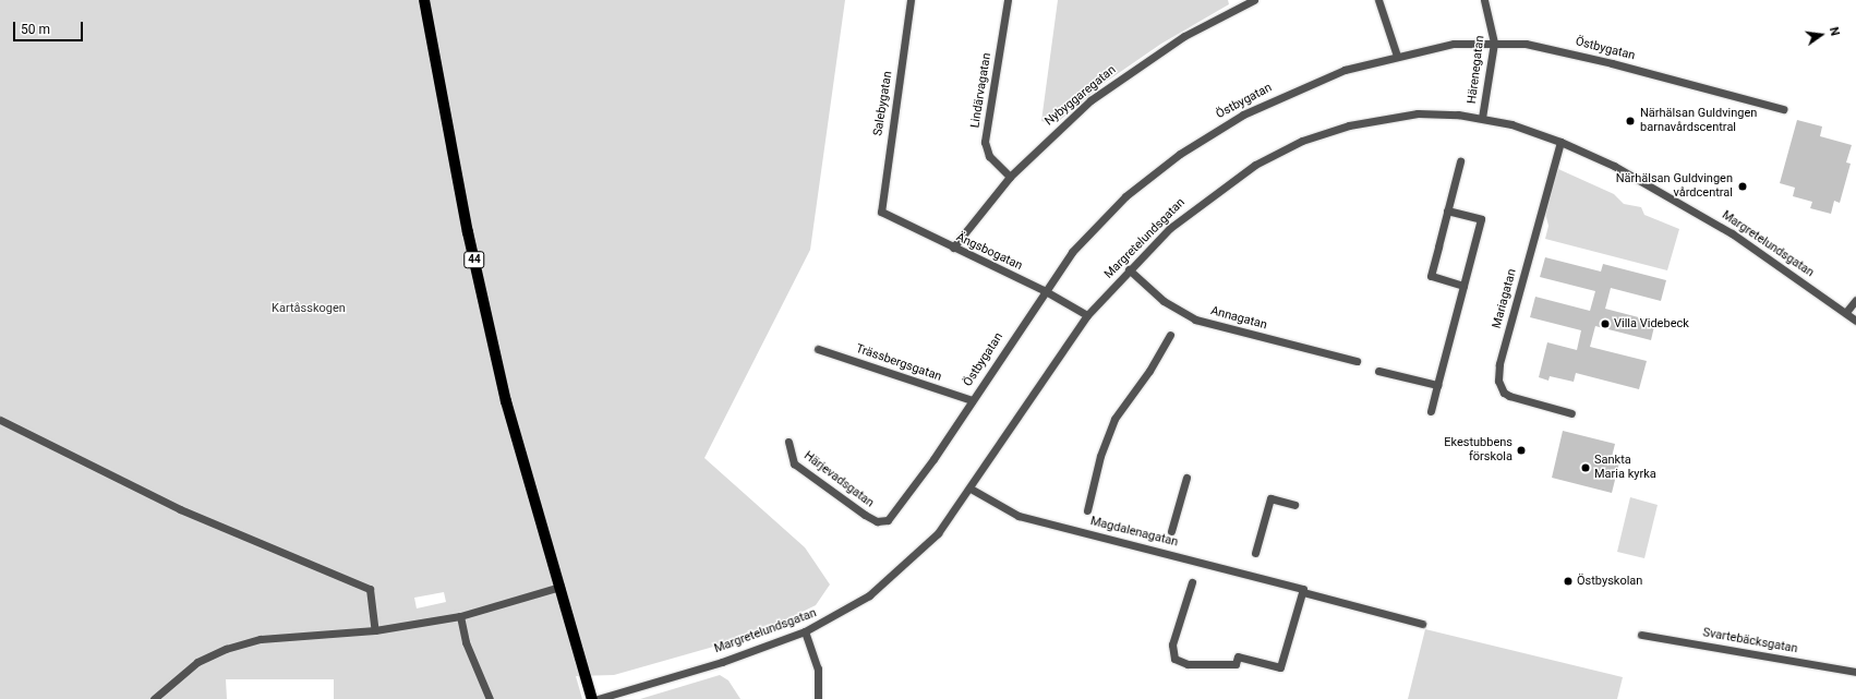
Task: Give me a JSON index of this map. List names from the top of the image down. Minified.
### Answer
{"streets":{"main road":["44"],"street":["Östbygatan","Härenegatan","Lindärvagatan","Nybyggaregatan","Salebygatan","Margretelundsgatan","Ängsbogatan","Mariagatan","Annagatan","Trässbergsgatan","Härjevadsgatan","Magdalenagatan","Svartebäcksgatan"]},"crossings":[["Östbygatan","Härenegatan"],["Östbygatan","Ängsbogatan"],["Östbygatan","Trässbergsgatan"],["Östbygatan","Härjevadsgatan"],["Härenegatan","Margretelundsgatan"],["Lindärvagatan","Nybyggaregatan"],["Nybyggaregatan","Ängsbogatan"],["Salebygatan","Ängsbogatan"],["Margretelundsgatan","Ängsbogatan"],["Margretelundsgatan","Mariagatan"],["Margretelundsgatan","Annagatan"],["Margretelundsgatan","Magdalenagatan"]],"parks":["Kartåsskogen"],"places":["Närhälsan Guldvingen barnavårdscentral","Närhälsan Guldvingen vårdcentral","Villa Videbeck","Ekestubbens förskola","Sankta Maria kyrka","Östbyskolan"],"scale_bar":"50 m","north":"right"}
